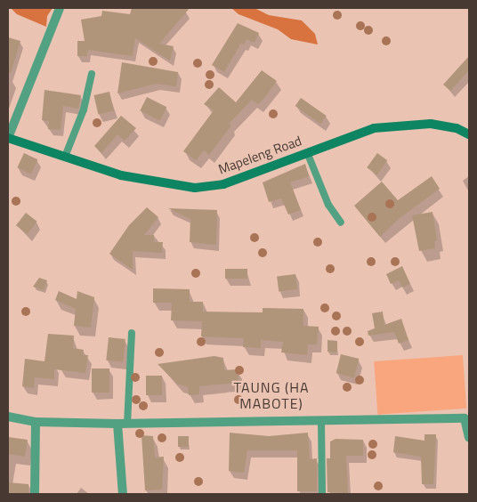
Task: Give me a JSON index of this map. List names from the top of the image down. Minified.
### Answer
{"streets":{"street":["Mapeleng Road"]},"districts":["TAUNG (HA MABOTE)"]}
